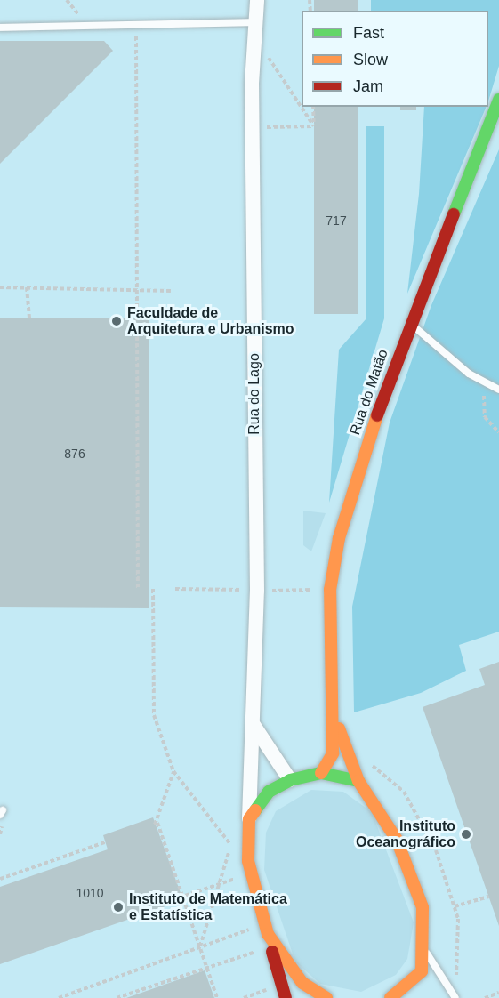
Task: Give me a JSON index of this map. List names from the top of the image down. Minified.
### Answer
{"streets":{"street":["Rua do Matão","Rua do Lago"]},"places":["Faculdade de Arquitetura e Urbanismo","Instituto Oceanográfico","Instituto de Matemática e Estatística"],"house_numbers":["717","876","1010"],"legend":["Fast","Slow","Jam"]}
